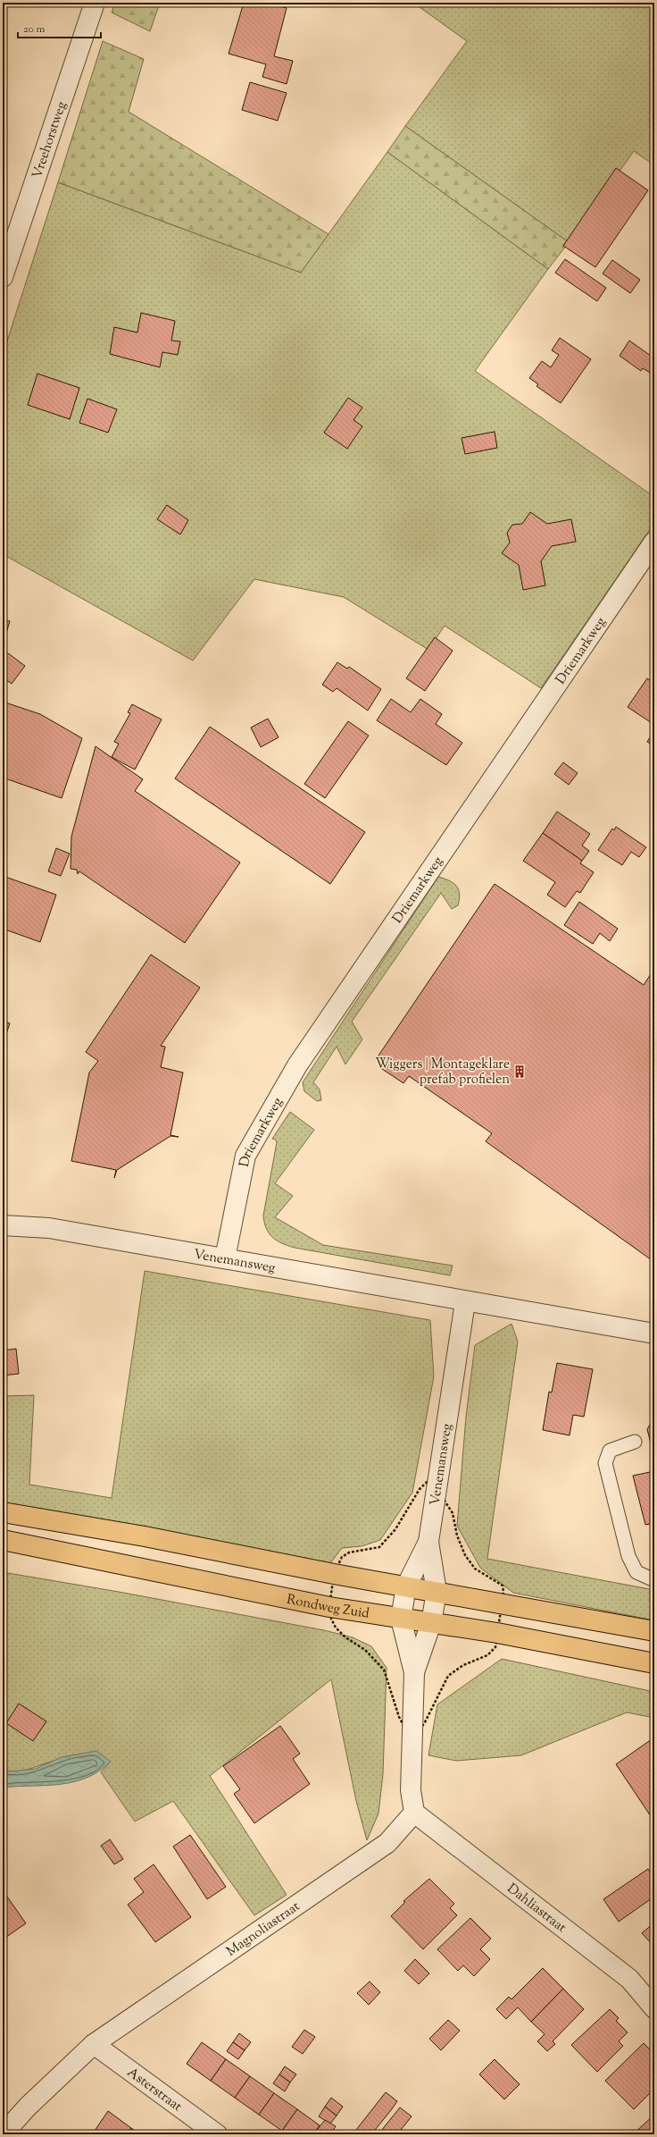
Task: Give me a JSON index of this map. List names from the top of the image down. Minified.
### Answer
{"streets":{"main road":["Rondweg Zuid"],"street":["Vreehorstweg","Driemarkweg","Venemansweg","Dahliastraat","Magnoliastraat","Asterstraat"]},"crossings":[["Driemarkweg","Venemansweg"],["Venemansweg","Rondweg Zuid"],["Dahliastraat","Magnoliastraat"],["Magnoliastraat","Asterstraat"]],"places":{"building":["Wiggers | Montageklare prefab profielen"]},"scale_bar":"20 m"}
